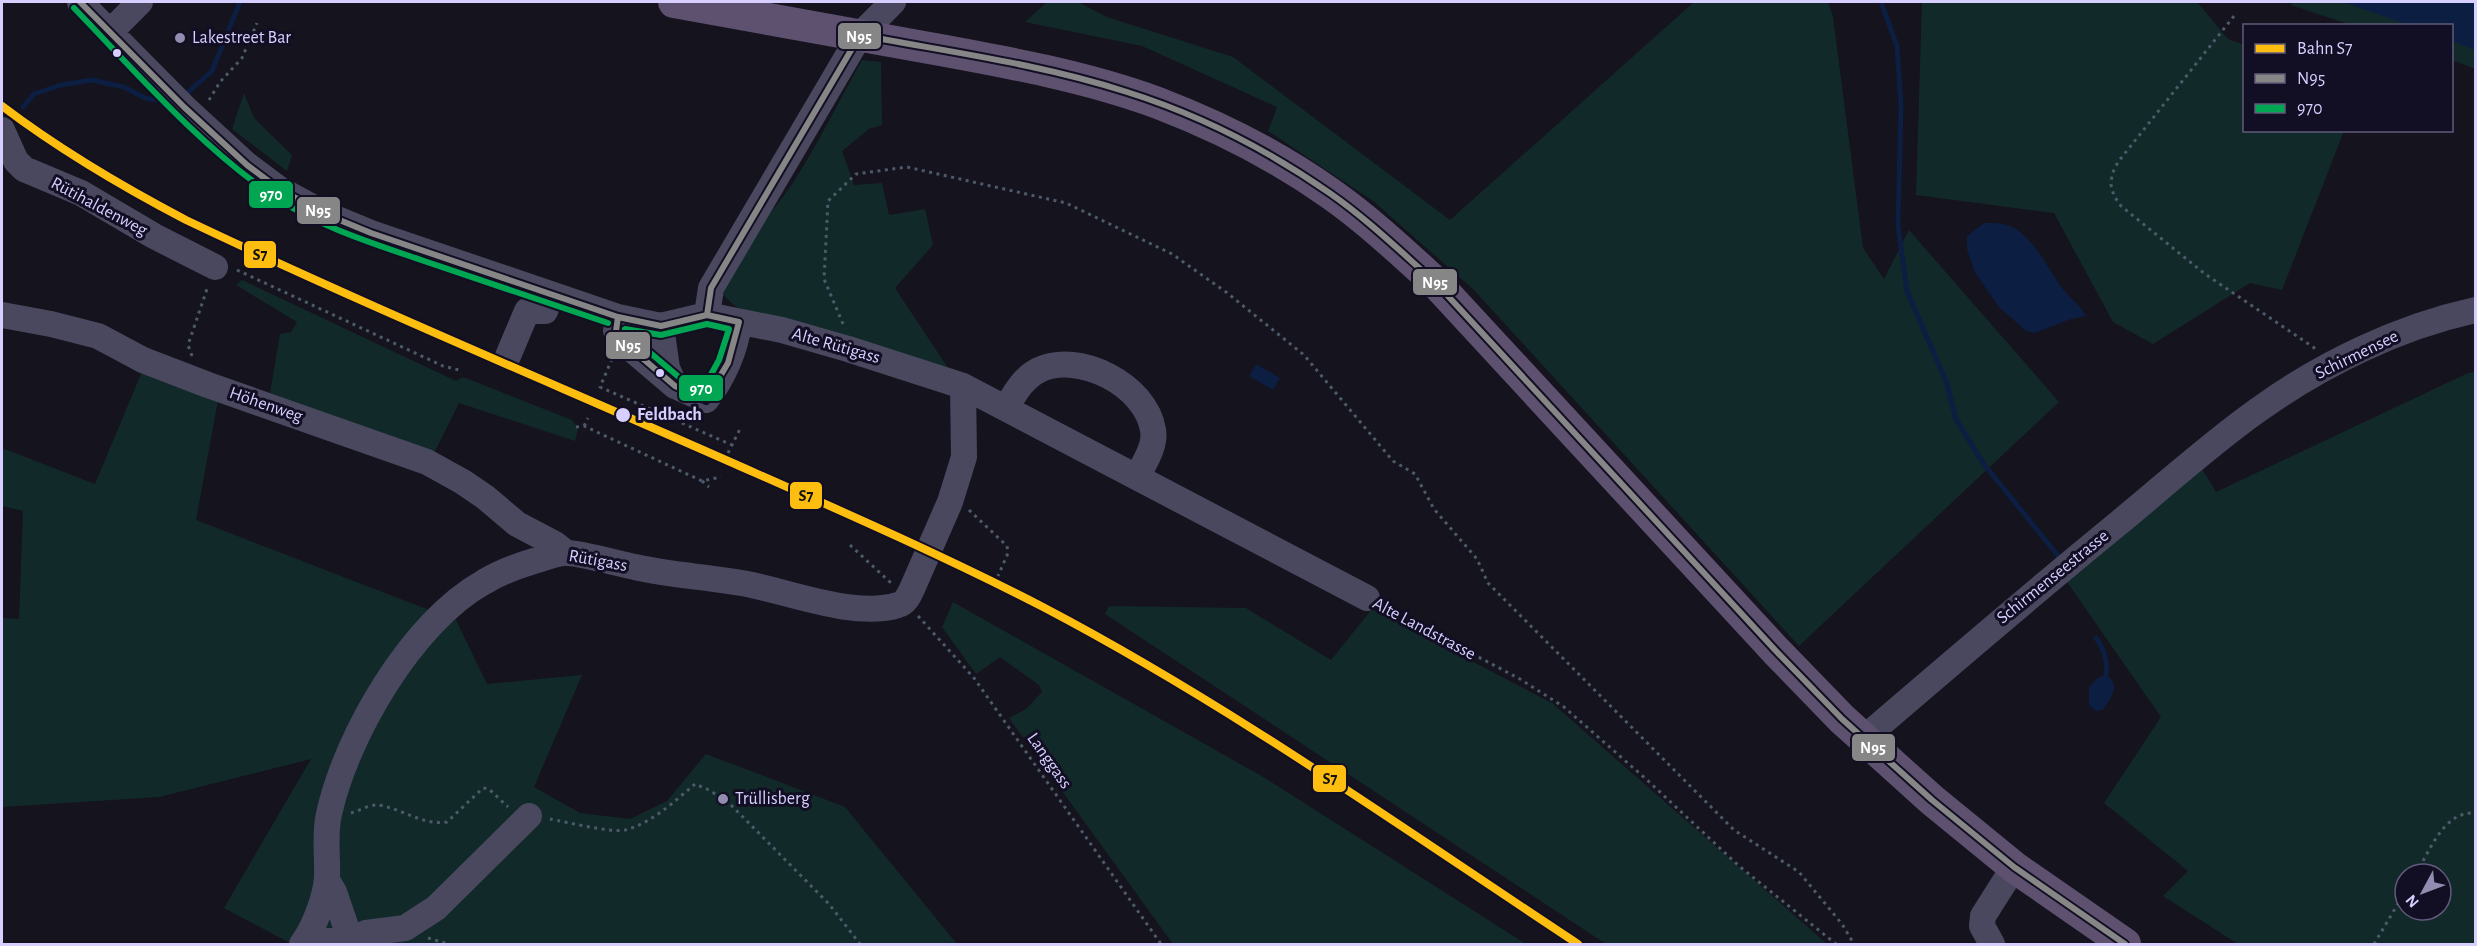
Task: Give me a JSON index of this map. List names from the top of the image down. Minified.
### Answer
{"streets":{"street":["Rütihaldenweg","Alte Rütigass","Schirmensee","Höhenweg","Rütigass","Schirmenseestrasse","Alte Landstrasse"],"path":["Langgass"]},"crossings":[["Alte Rütigass","Alte Landstrasse"],["Schirmensee","Schirmenseestrasse"],["Höhenweg","Rütigass"],["Rütigass","Langgass"]],"places":["Lakestreet Bar","Feldbach","Trüllisberg"],"lines":["transit line N95","transit line 970","rail line S7"],"legend":["Bahn S7","N95","970"],"north":"bottom left"}
